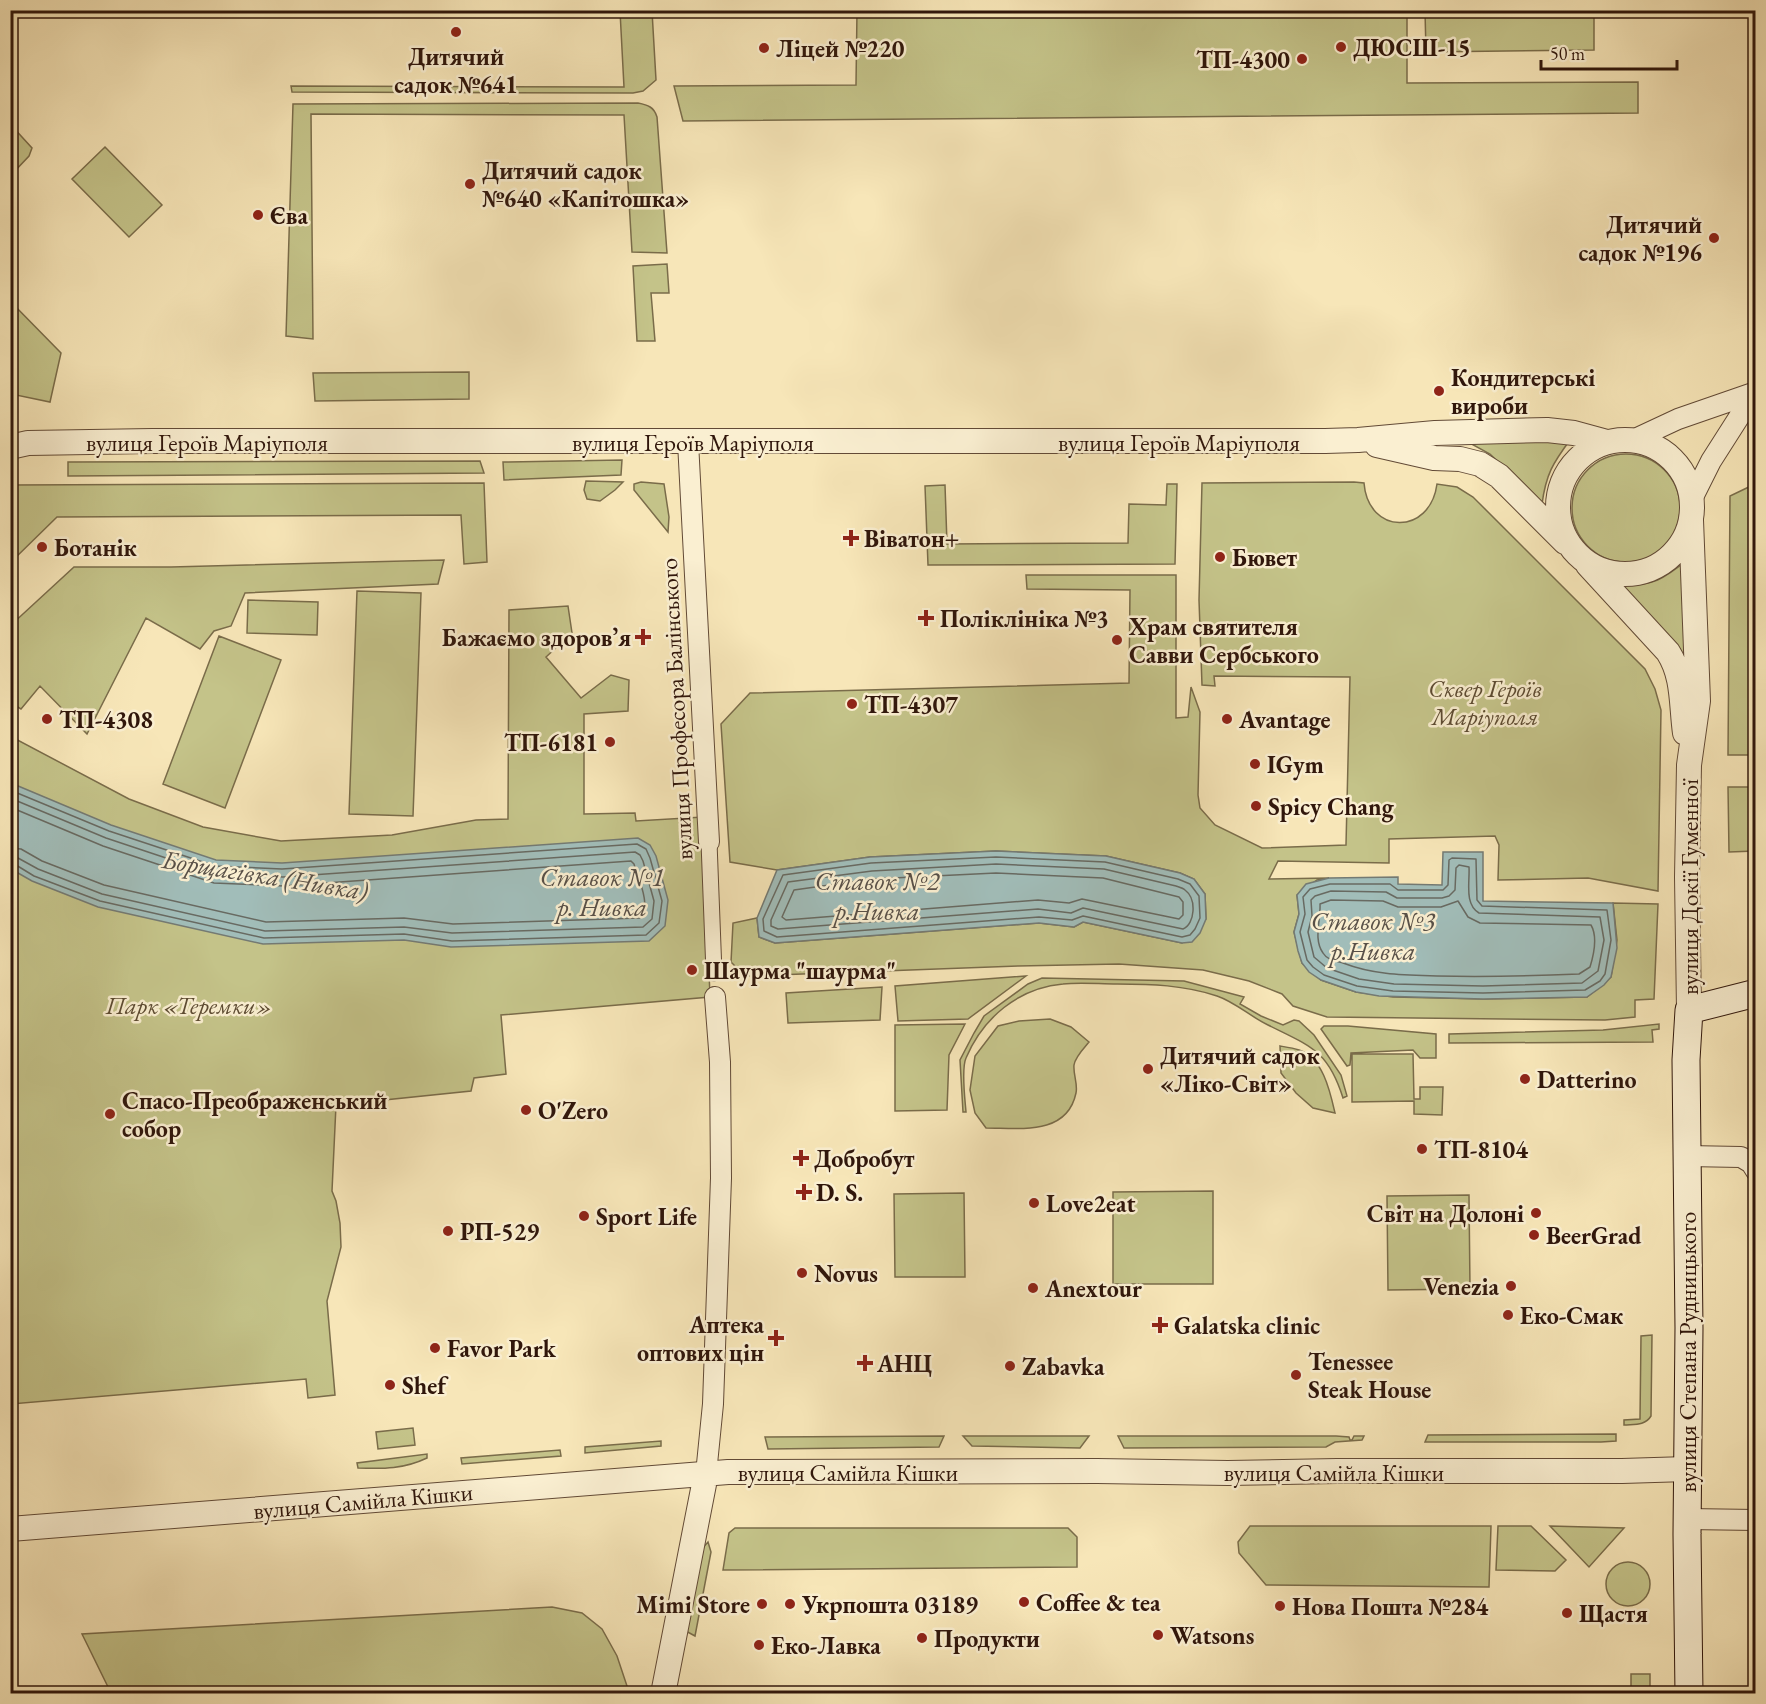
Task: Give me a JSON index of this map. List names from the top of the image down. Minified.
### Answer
{"streets":{"main road":["вулиця Степана Рудницького"],"street":["вулиця Героїв Маріуполя","вулиця Професора Балінського","вулиця Докії Гуменної","вулиця Самійла Кішки"]},"crossings":[["вулиця Героїв Маріуполя","вулиця Професора Балінського"],["вулиця Героїв Маріуполя","вулиця Докії Гуменної"],["вулиця Докії Гуменної","вулиця Степана Рудницького"],["вулиця Степана Рудницького","вулиця Самійла Кішки"]],"water":["Борщагівка (Нивка)","Ставок №1 р. Нивка","Ставок №2 р.Нивка","Ставок №3 р.Нивка"],"parks":["Сквер Героїв Маріуполя","Парк «Теремки»"],"places":{"other":["Дитячий садок №641","ДЮСШ-15","Ліцей №220","ТП-4300","Дитячий садок №640 «Капітошка»","Єва","Дитячий садок №196","Кондитерські вироби","Ботанік","Бювет","Храм святителя Савви Сербського","ТП-4307","ТП-4308","Avantage","ТП-6181","IGym","Spicy Chang","Шаурма \"шаурма\"","Дитячий садок «Ліко-Світ»","Datterino","O'Zero","Спасо-Преображенський собор","ТП-8104","Love2eat","Світ на Долоні","Sport Life","РП-529","BeerGrad","Novus","Venezia","Anextour","Еко-Смак","Favor Park","Zabavka","Tenessee Steak House","Shef","Coffee & tea","Mimi Store","Укрпошта 03189","Нова Пошта №284","Щастя","Watsons","Продукти","Еко-Лавка"],"health":["Віватон+","Поліклініка №3","Бажаємо здоровʼя","Добробут","D. S.","Galatska clinic","Аптека оптових цін","АНЦ"]},"scale_bar":"50 m"}
